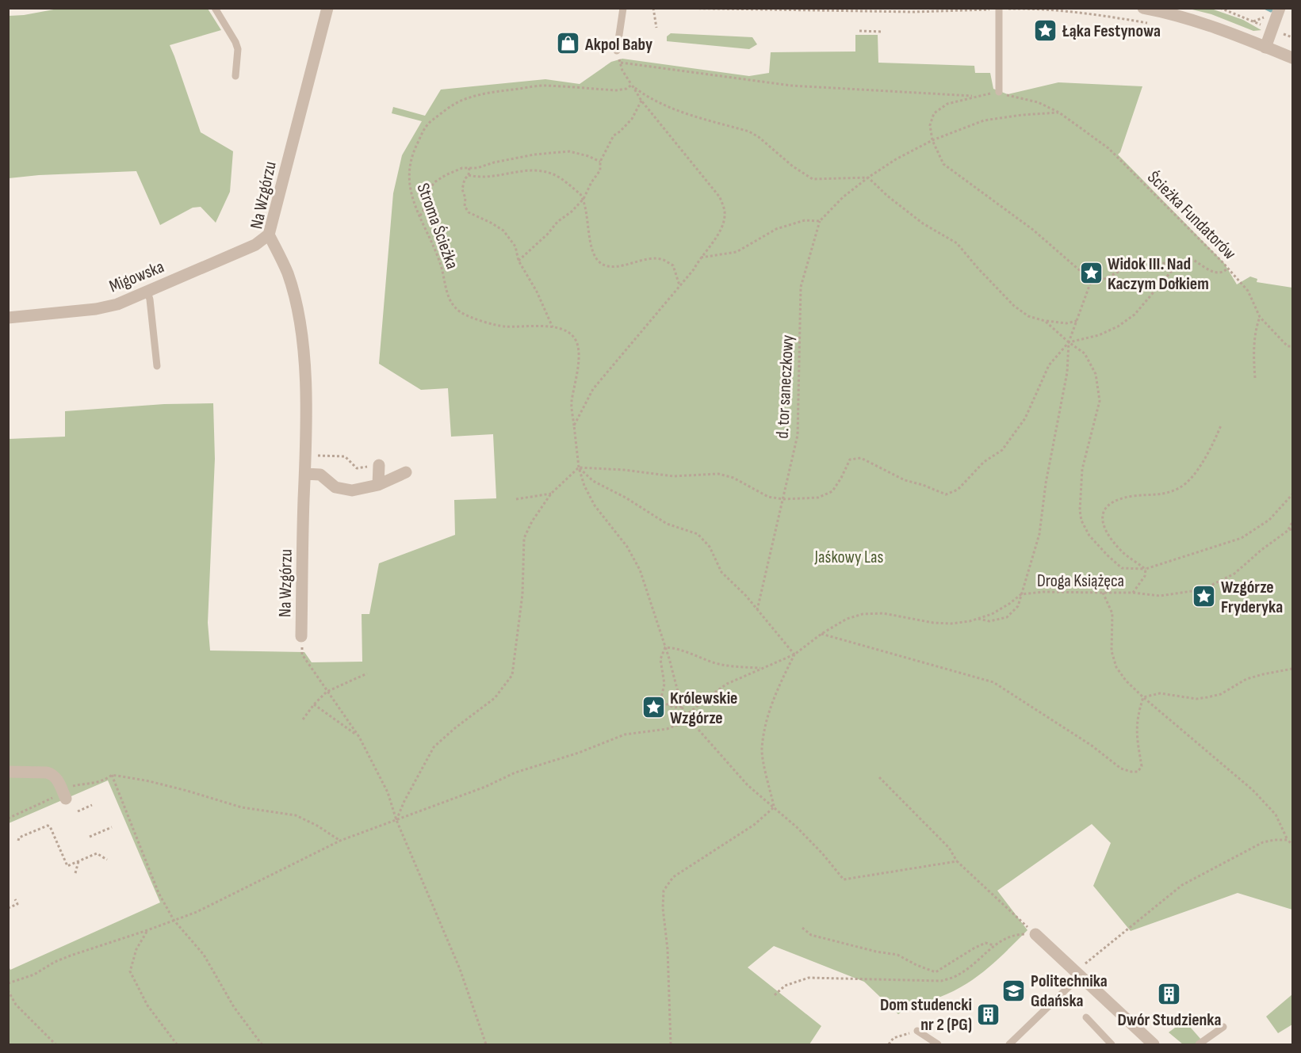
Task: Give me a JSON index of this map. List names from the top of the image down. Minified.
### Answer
{"streets":{"street":["Na Wzgórzu","Migowska"],"path":["Ścieżka Fundatorów","Stroma Ścieżka","d. tor saneczkowy","Droga Książęca"]},"crossings":[["Na Wzgórzu","Migowska"],["Stroma Ścieżka","Droga Książęca"]],"parks":["Jaśkowy Las"],"places":{"place":["Łąka Festynowa","Widok III. Nad Kaczym Dołkiem","Wzgórze Fryderyka","Królewskie Wzgórze"],"shop":["Akpol Baby"],"school or university":["Politechnika Gdańska"],"building":["Dwór Studzienka","Dom studencki nr 2 (PG)"]}}
